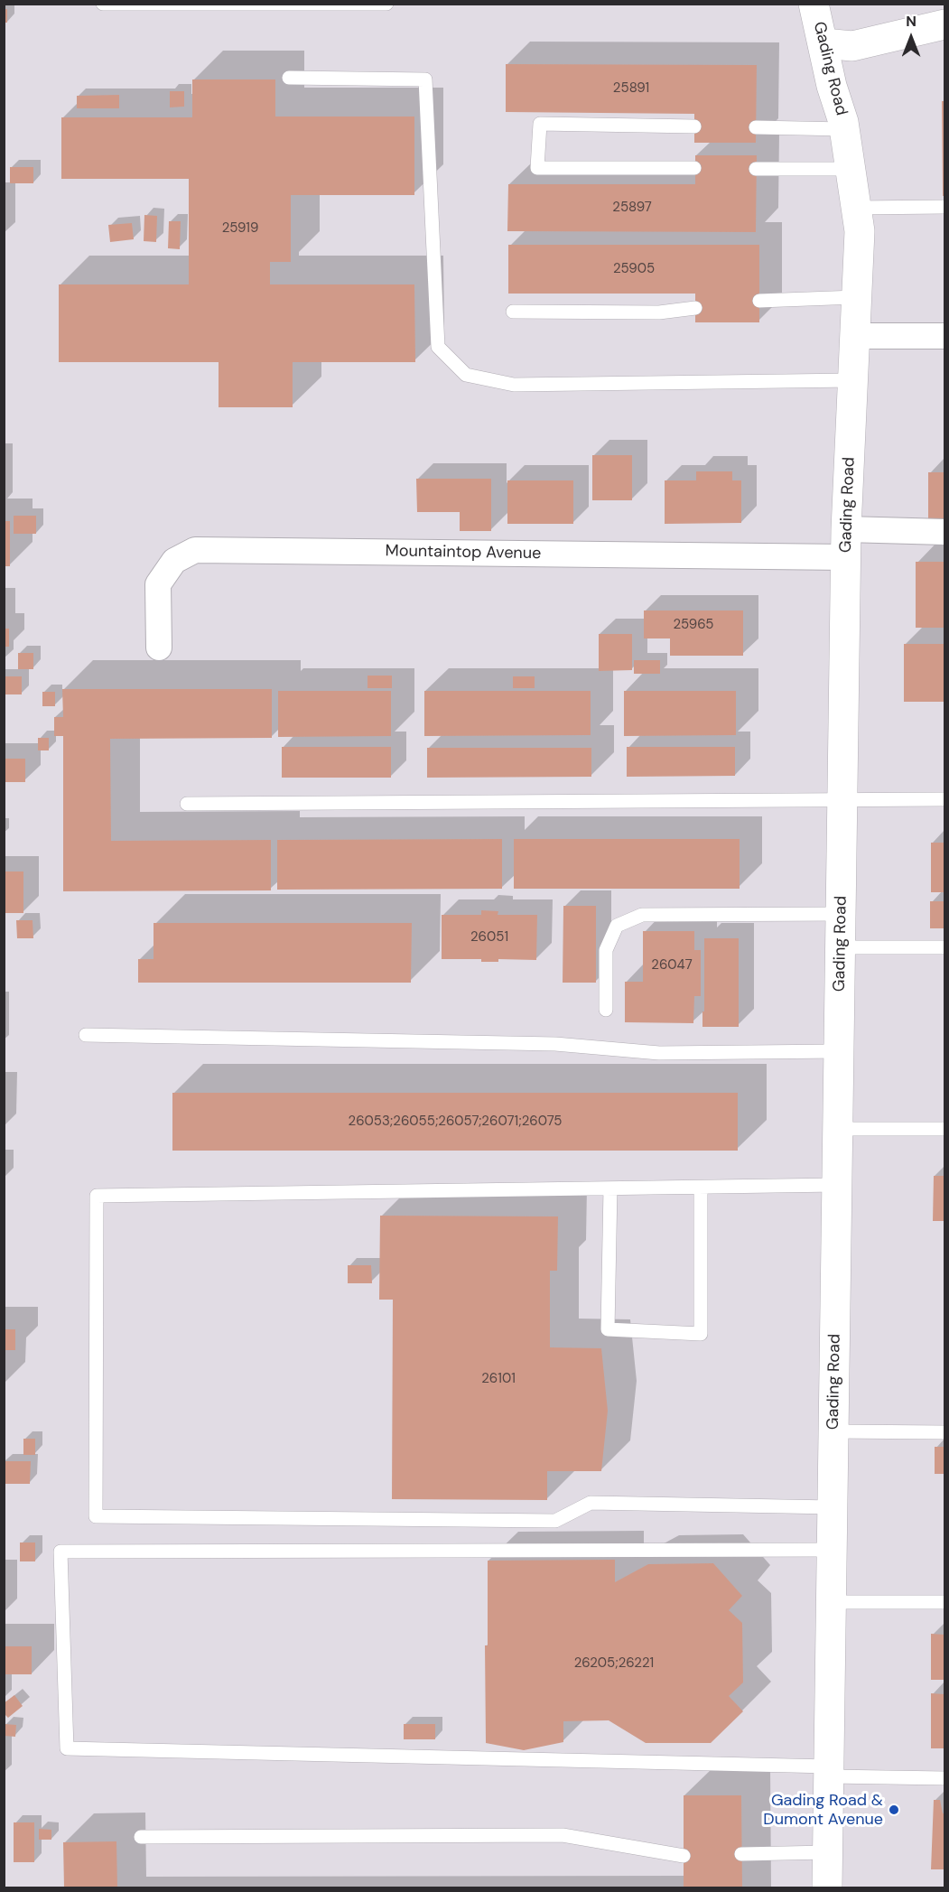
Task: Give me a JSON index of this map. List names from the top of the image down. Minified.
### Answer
{"streets":{"main road":["Gading Road"],"street":["Mountaintop Avenue"]},"crossings":[["Gading Road","Mountaintop Avenue"]],"places":["Gading Road & Dumont Avenue"],"house_numbers":["25891","25897","25919","25905","25965","26051","26047","26053;26055;26057;26071;26075","26101","26205;26221"],"north":"top"}
